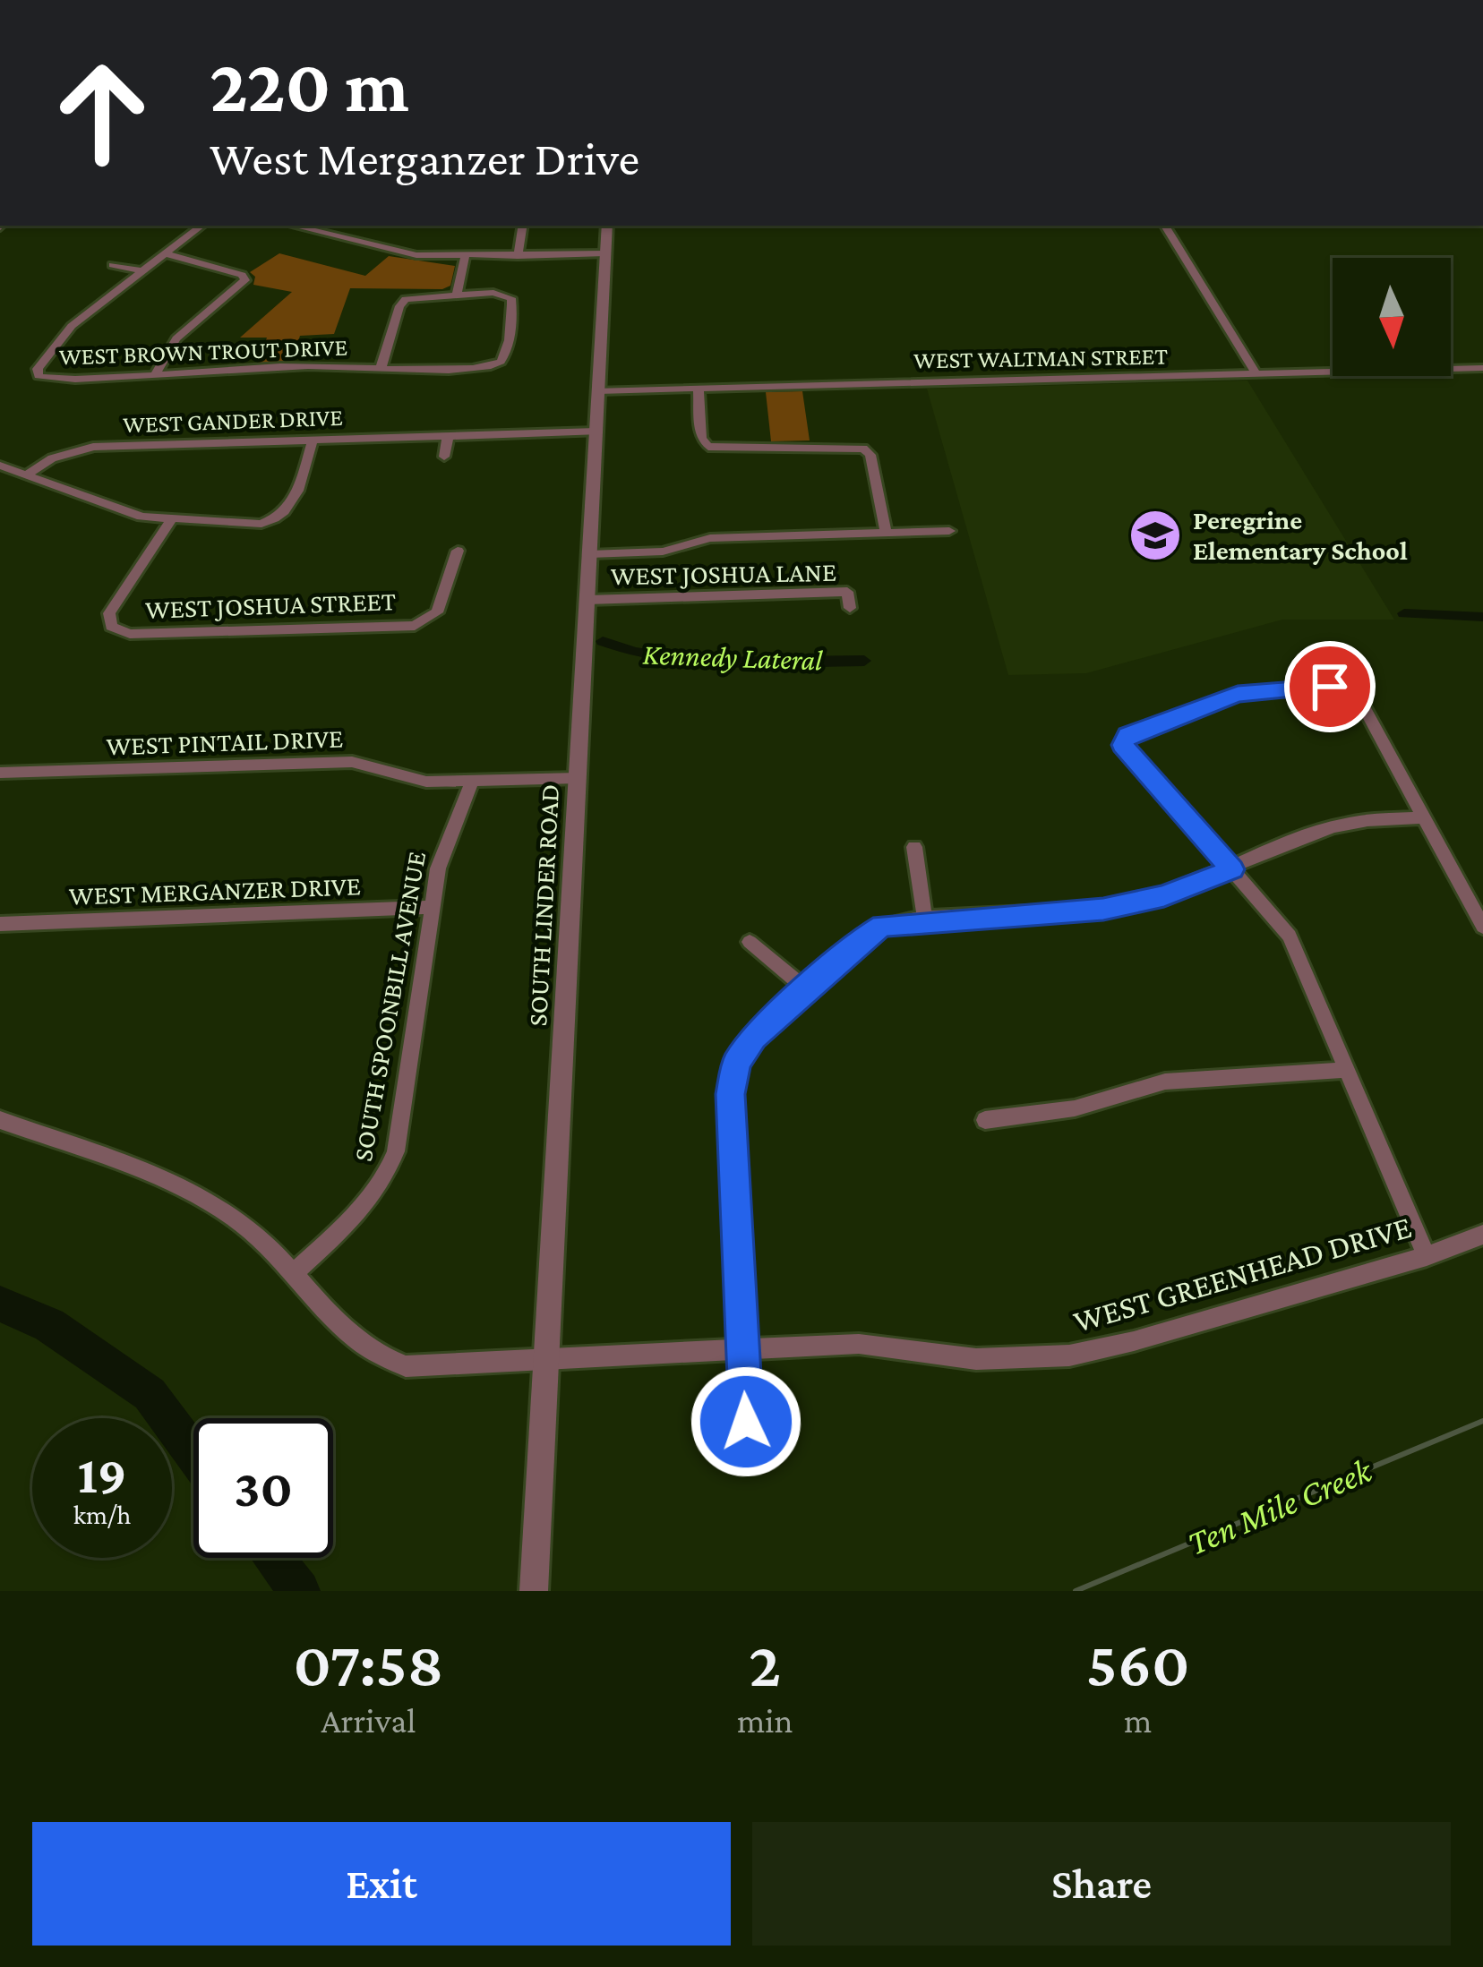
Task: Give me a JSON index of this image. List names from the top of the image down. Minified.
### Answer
{"streets":{"street":["WEST BROWN TROUT DRIVE","WEST WALTMAN STREET","WEST GANDER DRIVE","WEST JOSHUA LANE","WEST JOSHUA STREET","WEST PINTAIL DRIVE","WEST MERGANZER DRIVE","SOUTH LINDER ROAD","SOUTH SPOONBILL AVENUE","WEST GREENHEAD DRIVE"]},"crossings":[["WEST WALTMAN STREET","SOUTH LINDER ROAD"],["WEST GANDER DRIVE","SOUTH LINDER ROAD"],["WEST JOSHUA LANE","SOUTH LINDER ROAD"],["WEST PINTAIL DRIVE","SOUTH LINDER ROAD"],["WEST PINTAIL DRIVE","SOUTH SPOONBILL AVENUE"],["WEST MERGANZER DRIVE","SOUTH SPOONBILL AVENUE"],["SOUTH LINDER ROAD","WEST GREENHEAD DRIVE"],["SOUTH SPOONBILL AVENUE","WEST GREENHEAD DRIVE"]],"water":["Kennedy Lateral","Ten Mile Creek"],"places":{"school or university":["Peregrine Elementary School"]},"north":"bottom","page":{"turn":["220 m","West Merganzer Drive"],"speed":"19 km/h","limit":"30","eta":["07:58","Arrival","2","min","560","m"],"buttons":["Exit","Share"]}}
